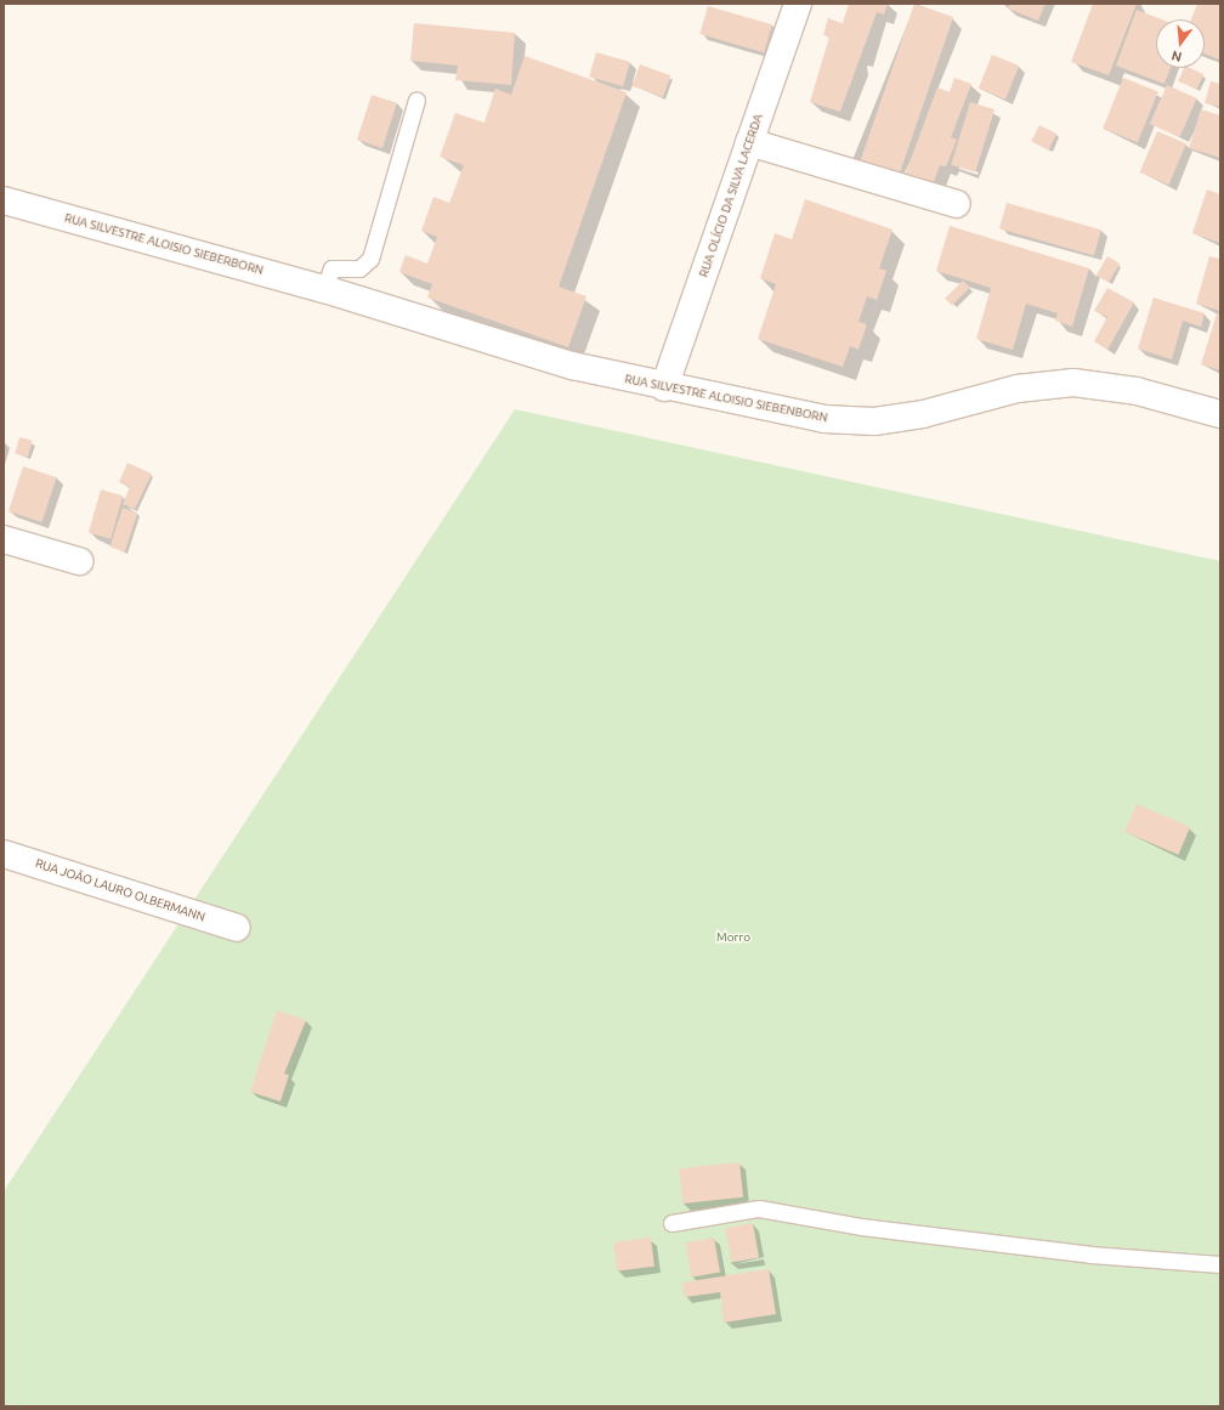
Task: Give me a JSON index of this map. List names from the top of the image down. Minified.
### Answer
{"streets":{"street":["RUA OLÍCIO DA SILVA LACERDA","RUA SILVESTRE ALOISIO SIEBERBORN","RUA SILVESTRE ALOISIO SIEBENBORN","RUA JOÃO LAURO OLBERMANN"]},"crossings":[["RUA OLÍCIO DA SILVA LACERDA","RUA SILVESTRE ALOISIO SIEBENBORN"],["RUA SILVESTRE ALOISIO SIEBERBORN","RUA SILVESTRE ALOISIO SIEBENBORN"]],"parks":["Morro"],"north":"bottom"}
